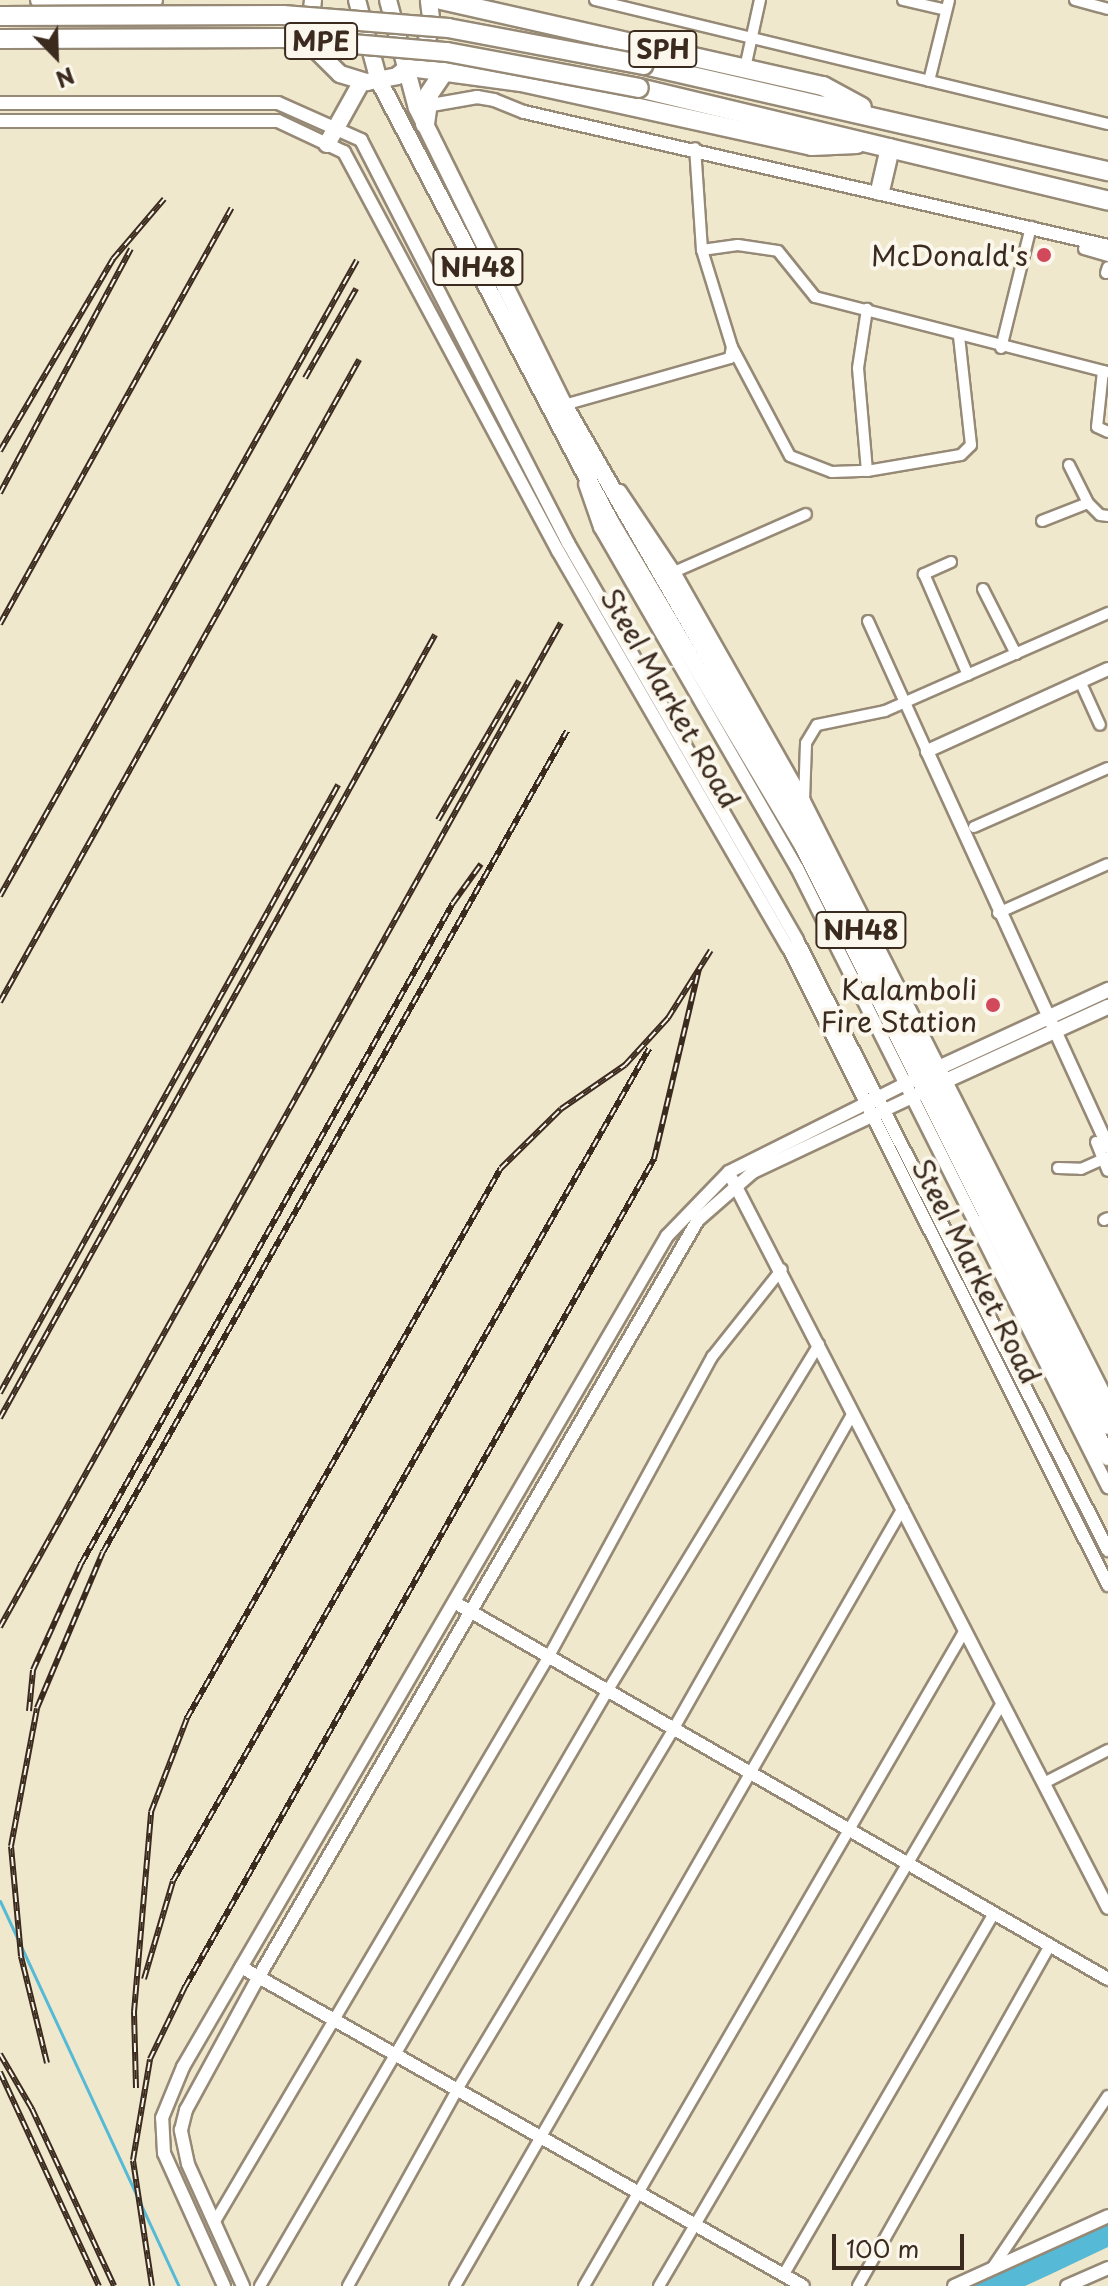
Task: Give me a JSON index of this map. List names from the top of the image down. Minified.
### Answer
{"streets":{"highway":["MPE","SPH","NH48"],"street":["Steel Market Road"]},"crossings":[["MPE","SPH"],["SPH","NH48"]],"places":["McDonald's","Kalamboli Fire Station"],"scale_bar":"100 m","north":"bottom right"}
